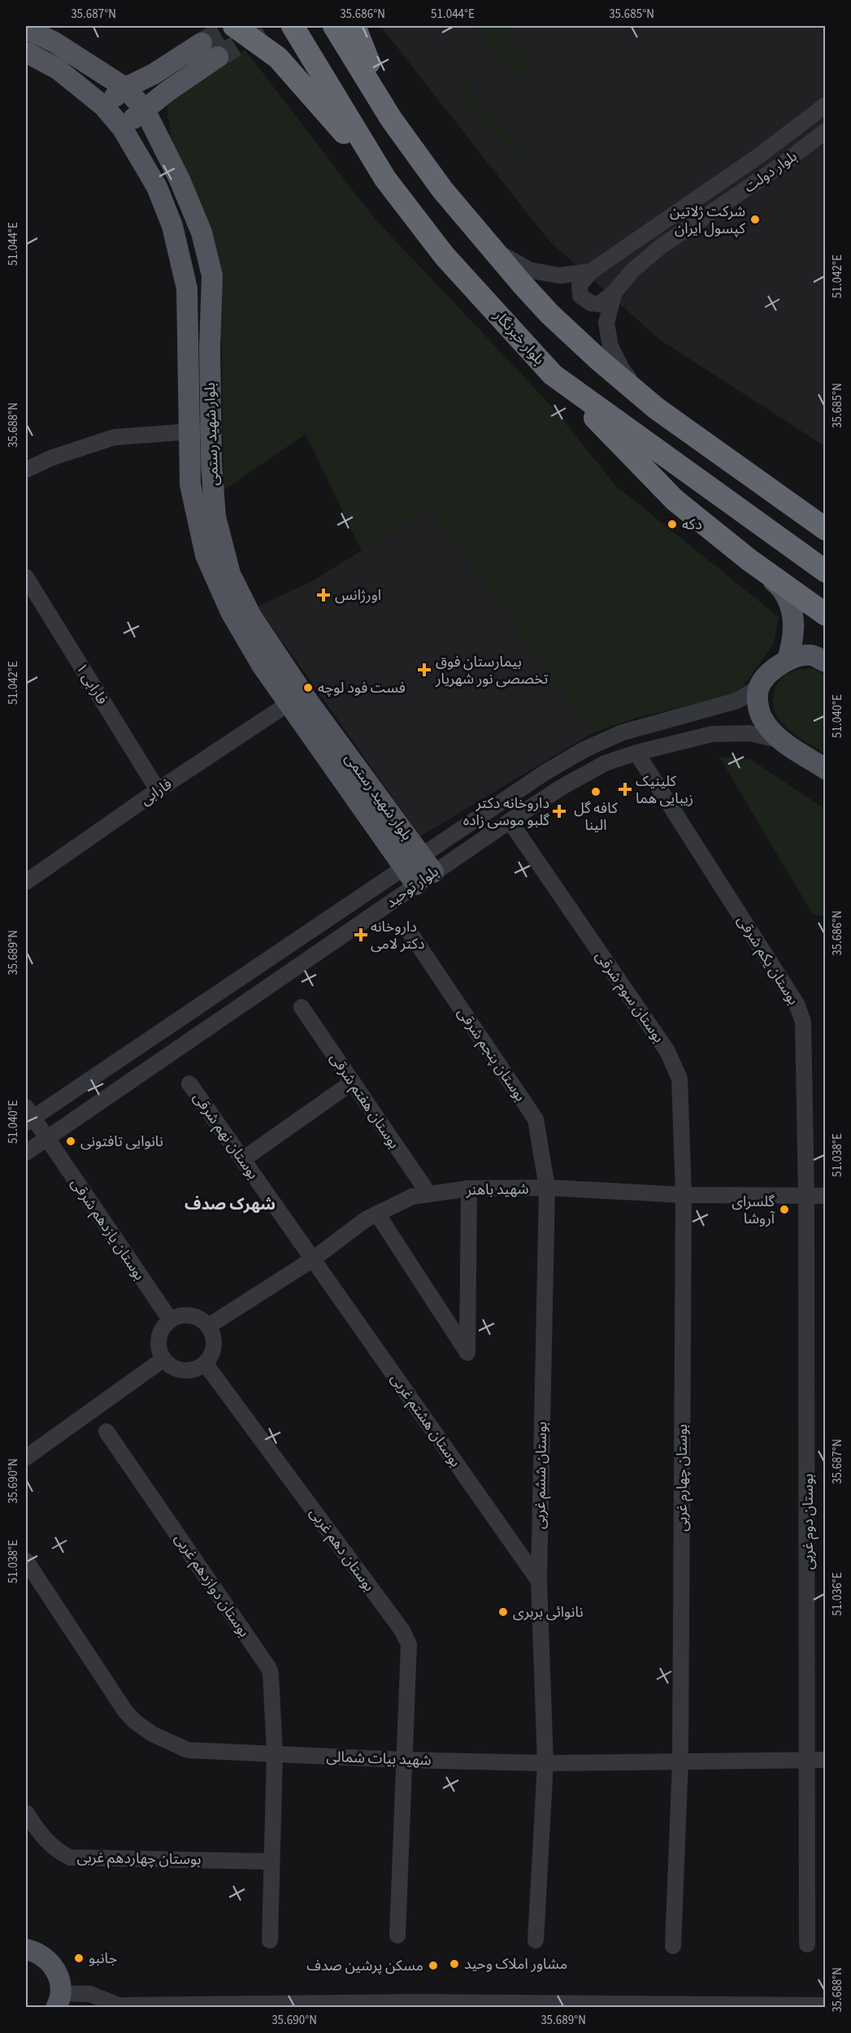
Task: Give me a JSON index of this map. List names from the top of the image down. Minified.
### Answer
{"streets":{"highway":["بلوار خبرنگار"],"main road":["بلوار شهید رستمی"],"street":["بلوار دولت","فارابی ۱","فارابی","بلوار توحید","بوستان یکم شرقی","بوستان سوم شرقی","بوستان پنجم شرقی","بوستان هفتم شرقی","بوستان نهم شرقی","شهید باهنر","بوستان یازدهم شرقی","بوستان هشتم غربی","بوستان ششم غربی","بوستان چهارم غربی","بوستان دوم غربی","بوستان دهم غربی","بوستان دوازدهم غربی","شهید بیات شمالی","بوستان چهاردهم غربی"]},"crossings":[["بلوار شهید رستمی","فارابی"],["بلوار شهید رستمی","بلوار توحید"],["فارابی ۱","فارابی"],["بلوار توحید","بوستان یکم شرقی"],["بلوار توحید","بوستان سوم شرقی"],["بلوار توحید","بوستان یازدهم شرقی"],["بوستان یکم شرقی","شهید باهنر"],["بوستان یکم شرقی","بوستان دوم غربی"],["بوستان سوم شرقی","شهید باهنر"],["بوستان سوم شرقی","بوستان چهارم غربی"],["بوستان پنجم شرقی","شهید باهنر"],["بوستان پنجم شرقی","بوستان ششم غربی"],["بوستان هفتم شرقی","شهید باهنر"],["بوستان نهم شرقی","شهید باهنر"],["بوستان نهم شرقی","بوستان هشتم غربی"],["شهید باهنر","بوستان یازدهم شرقی"],["شهید باهنر","بوستان هشتم غربی"],["شهید باهنر","بوستان ششم غربی"],["شهید باهنر","بوستان چهارم غربی"],["شهید باهنر","بوستان دوم غربی"],["شهید باهنر","بوستان دهم غربی"],["بوستان یازدهم شرقی","بوستان دهم غربی"],["بوستان هشتم غربی","بوستان ششم غربی"],["بوستان ششم غربی","شهید بیات شمالی"],["بوستان چهارم غربی","شهید بیات شمالی"],["بوستان دوم غربی","شهید بیات شمالی"],["بوستان دهم غربی","شهید بیات شمالی"],["بوستان دوازدهم غربی","شهید بیات شمالی"],["بوستان دوازدهم غربی","بوستان چهاردهم غربی"]],"districts":["شهرک صدف"],"places":{"other":["شرکت ژلاتین کپسول ایران","دکه","فست فود لوچه","کافه گل الینا","نانوایی تافتونی","گلسرای آروشا","نانوائی بربری","جانبو","مشاور املاک وحید","مسکن پرشین صدف"],"health":["اورژانس","بیمارستان فوق تخصصی نور شهریار","کلینیک زیبایی هما","داروخانه دکتر گلبو موسی زاده","داروخانه دکتر لامی"]},"coordinates":["35.687°N","35.686°N","51.044°E","35.685°N","51.042°E","35.688°N","51.040°E","35.689°N","51.038°E","35.690°N","51.036°E"]}
